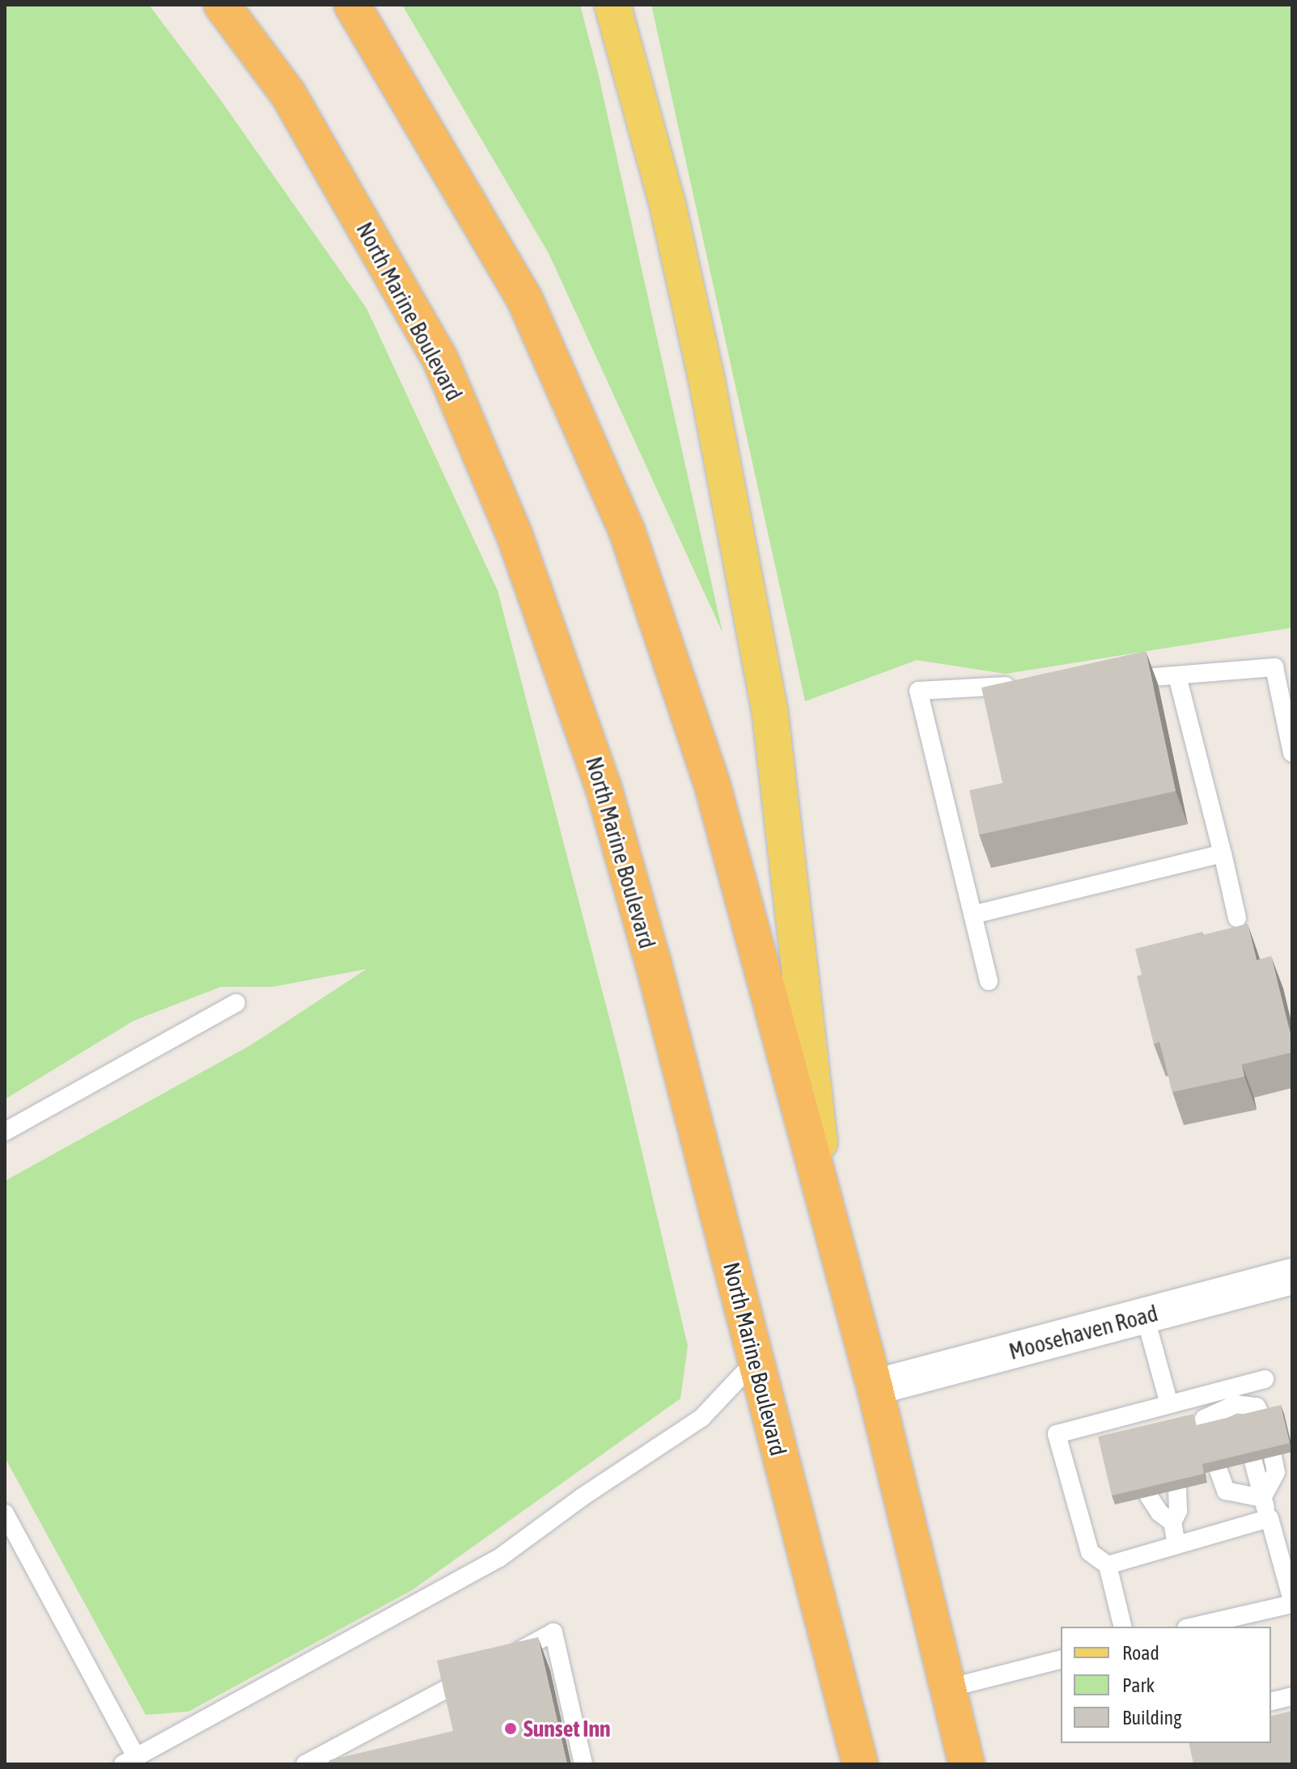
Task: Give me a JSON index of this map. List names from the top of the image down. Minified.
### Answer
{"streets":{"highway":["North Marine Boulevard"],"street":["Moosehaven Road"]},"places":["Sunset Inn"],"legend":["Road","Park","Building"]}
